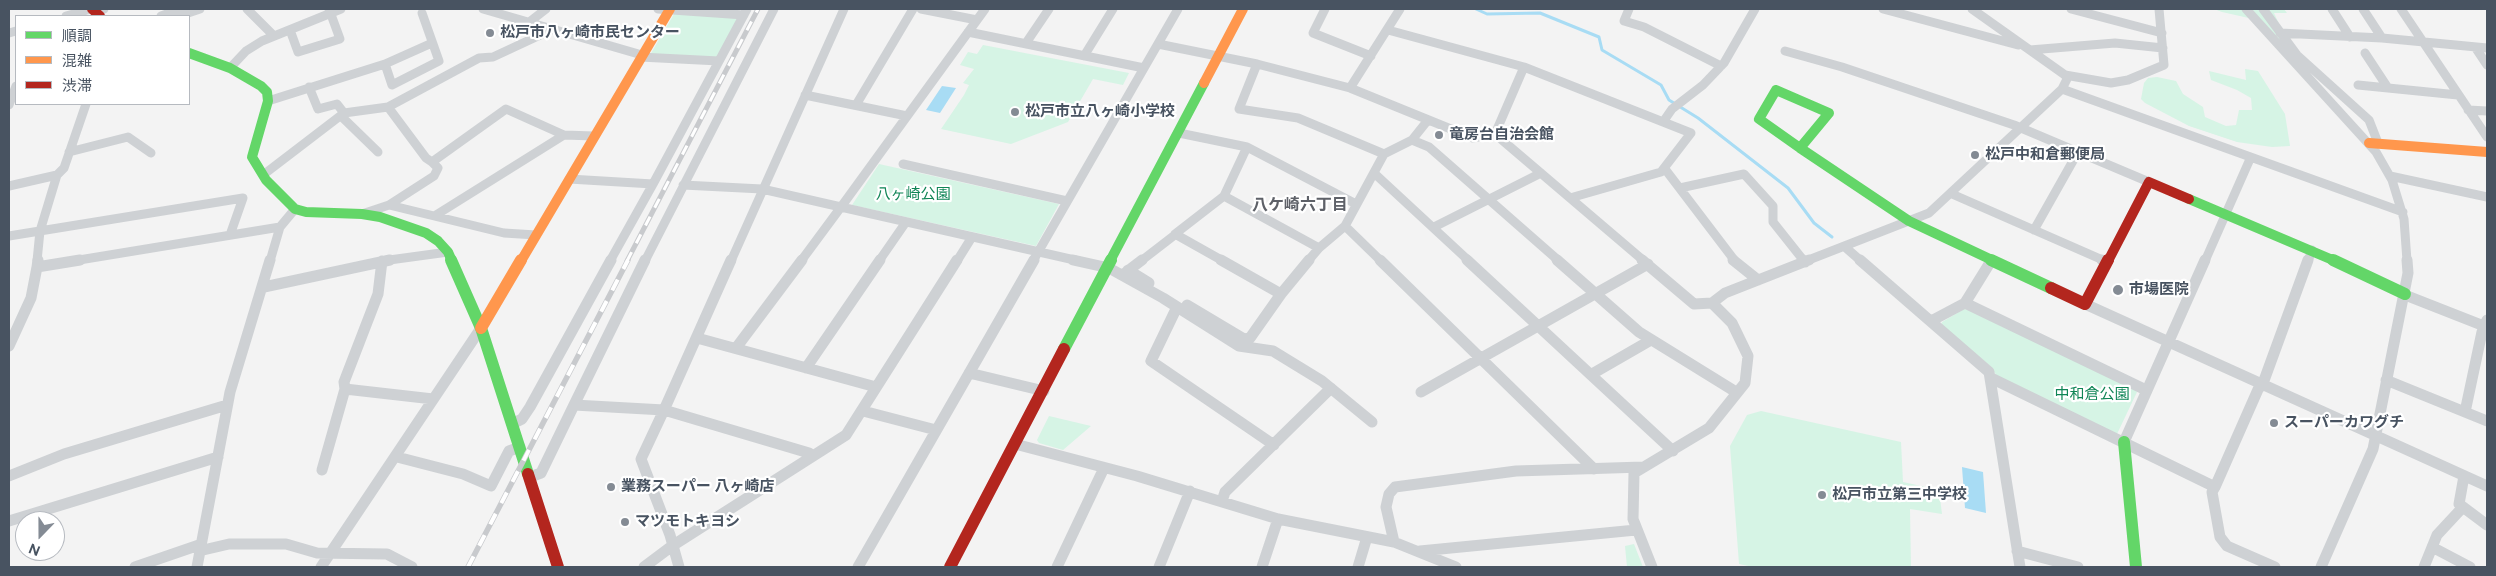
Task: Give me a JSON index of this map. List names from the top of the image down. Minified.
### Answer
{"districts":["八ケ崎六丁目"],"parks":["八ヶ崎公園","中和倉公園"],"places":["松戸市八ヶ崎市民センター","松戸市立八ヶ崎小学校","竜房台自治会館","松戸中和倉郵便局","市場医院","スーパーカワグチ","業務スーパー 八ヶ崎店","松戸市立第三中学校","マツモトキヨシ"],"legend":["順調","混雑","渋滞"],"north":"bottom"}
